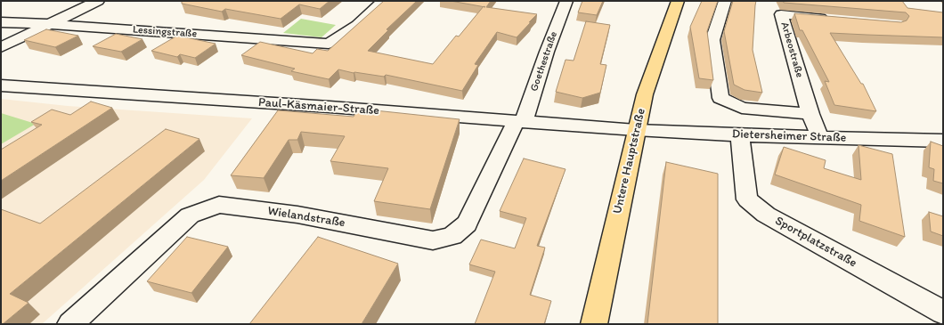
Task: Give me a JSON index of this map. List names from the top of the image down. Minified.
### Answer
{"streets":{"main road":["Untere Hauptstraße"],"street":["Lessingstraße","Arbeostraße","Goethestraße","Paul-Käsmaier-Straße","Dietersheimer Straße","Wielandstraße","Sportplatzstraße"]},"crossings":[["Arbeostraße","Dietersheimer Straße"],["Goethestraße","Paul-Käsmaier-Straße"],["Goethestraße","Wielandstraße"],["Paul-Käsmaier-Straße","Dietersheimer Straße"],["Paul-Käsmaier-Straße","Untere Hauptstraße"],["Paul-Käsmaier-Straße","Wielandstraße"],["Dietersheimer Straße","Untere Hauptstraße"],["Dietersheimer Straße","Sportplatzstraße"]]}
